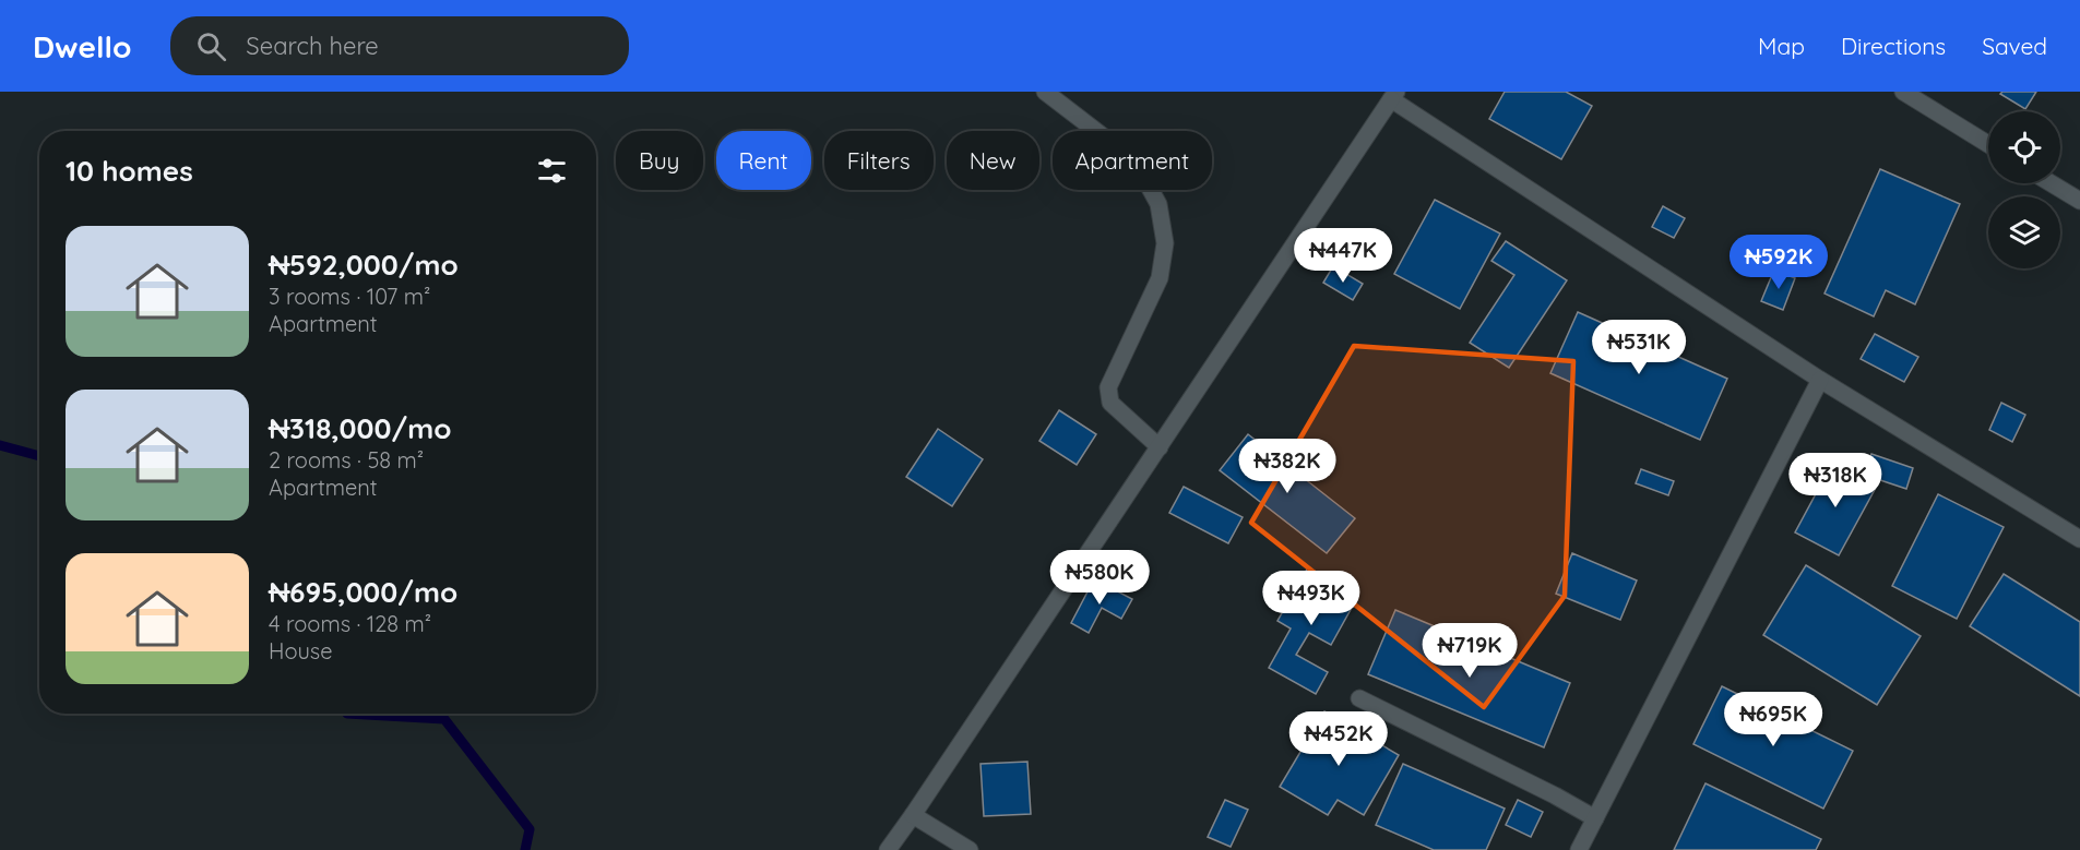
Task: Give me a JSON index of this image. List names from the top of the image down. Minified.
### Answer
{"page":{"header":"Dwello","search":"Search here","nav":["Map","Directions","Saved"],"chip":["Buy","Rent","Filters","New","Apartment"],"heading":"10 homes","list":[{"name":"₦592,000/mo","note":"3 rooms · 107 m² · Apartment"},{"name":"₦318,000/mo","note":"2 rooms · 58 m² · Apartment"},{"name":"₦695,000/mo","note":"4 rooms · 128 m² · House"}],"price":["₦447K","₦592K","₦531K","₦382K","₦318K","₦580K","₦493K","₦719K","₦695K","₦452K"]}}
